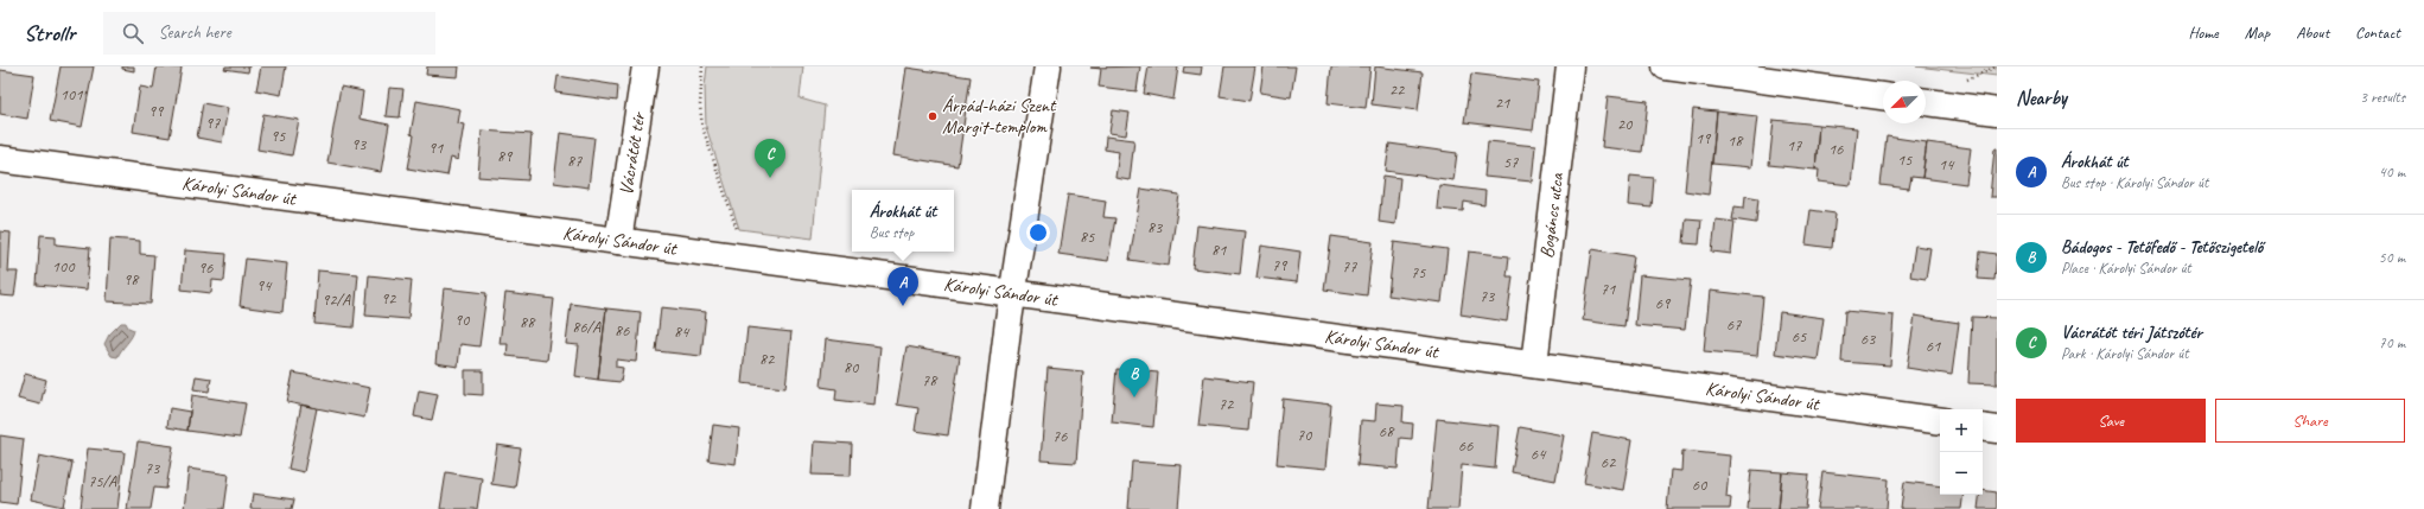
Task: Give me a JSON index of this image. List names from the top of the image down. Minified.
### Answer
{"streets":{"street":["Vácrátót tér","Károlyi Sándor út","Bogáncs utca"]},"crossings":[["Vácrátót tér","Károlyi Sándor út"],["Károlyi Sándor út","Bogáncs utca"]],"places":["Árpád-házi Szent Margit-templom"],"house_numbers":["22","101","21","99","97","20","95","19","18","93","17","91","16","89","15","87","57","14","83","85","81","79","100","77","96","75","98","94","71","73","92","92/A","69","90","88","67","86/A","86","84","65","63","61","82","80","78","72","68","70","76","66","64","62","73","75/A","60"],"north":"bottom left","page":{"header":"Strollr","search":"Search here","nav":["Home","Map","About","Contact"],"heading":["Nearby","3 results"],"list":[{"mark":"A","name":"Árokhát út","note":"Bus stop · Károlyi Sándor út","value":"40 m"},{"mark":"B","name":"Bádogos - Tetőfedő - Tetőszigetelő","note":"Place · Károlyi Sándor út","value":"50 m"},{"mark":"C","name":"Vácrátót téri Játszótér","note":"Park · Károlyi Sándor út","value":"70 m"}],"pins":["C","A","B"],"popup":["Árokhát út","Bus stop"],"buttons":["Save","Share"],"map_buttons":["+","−"]}}
